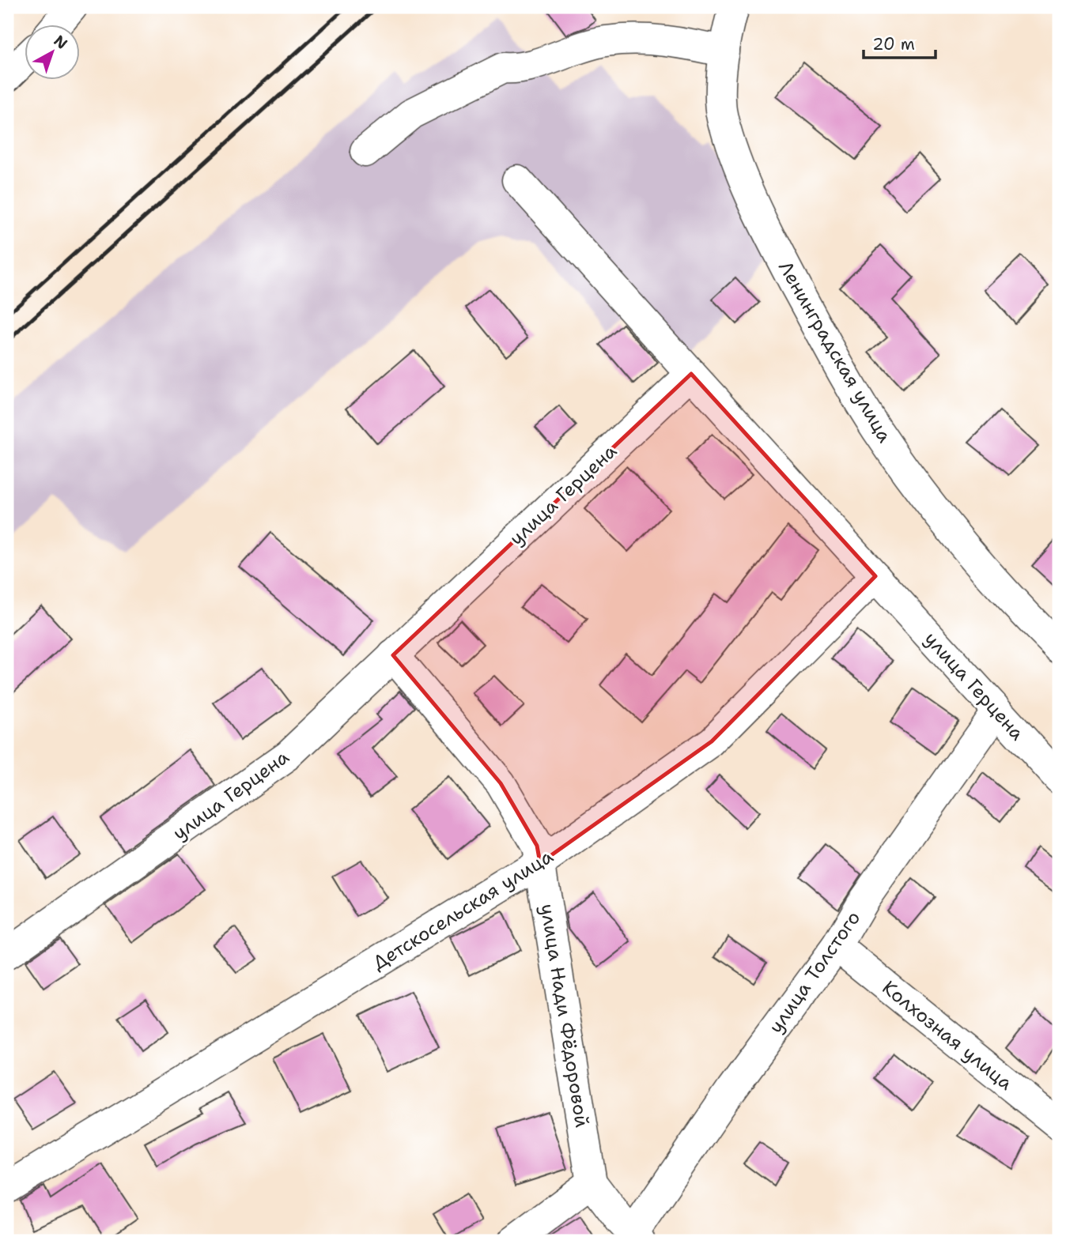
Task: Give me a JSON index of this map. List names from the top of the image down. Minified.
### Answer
{"streets":{"street":["Ленинградская улица","улица Герцена","Детскосельская улица","улица Толстого","улица Нади Фёдоровой","Колхозная улица"]},"crossings":[["улица Герцена","Детскосельская улица"],["улица Герцена","улица Толстого"],["улица Герцена","улица Нади Фёдоровой"],["Детскосельская улица","улица Нади Фёдоровой"],["улица Толстого","улица Нади Фёдоровой"],["улица Толстого","Колхозная улица"]],"scale_bar":"20 m","north":"top right"}
